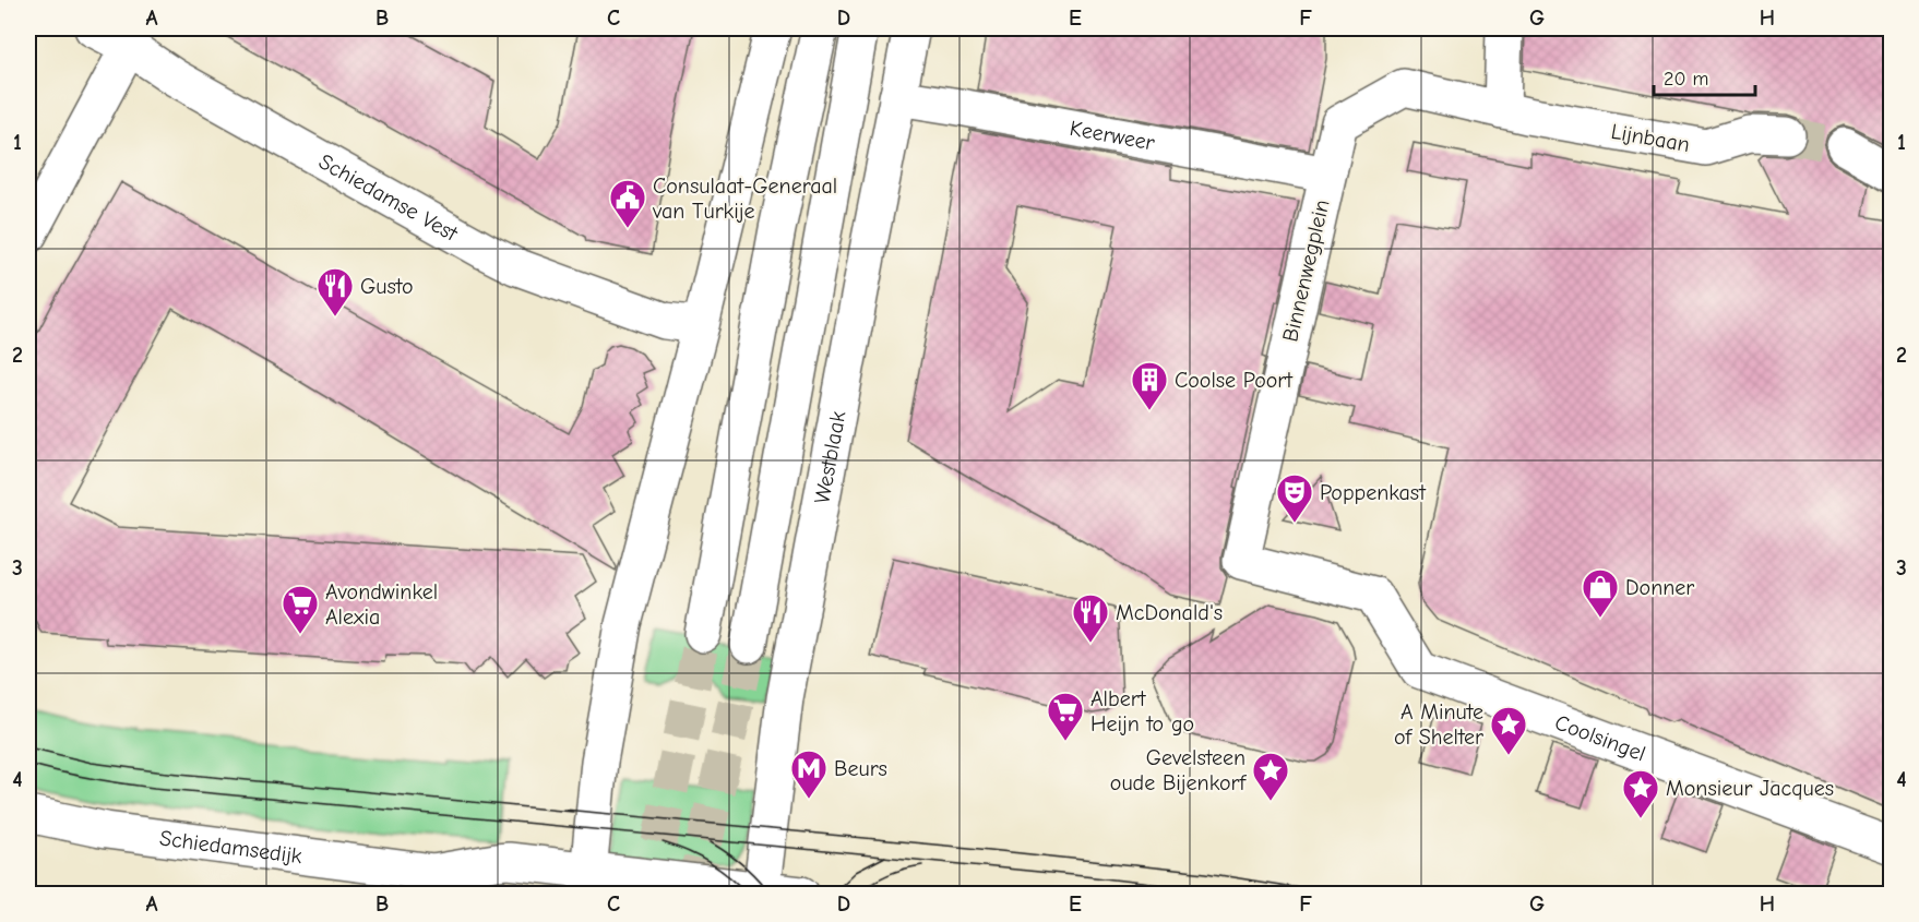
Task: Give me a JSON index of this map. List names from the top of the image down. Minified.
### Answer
{"streets":{"main road":["Keerweer","Lijnbaan","Schiedamse Vest","Binnenwegplein","Westblaak","Coolsingel","Schiedamsedijk"]},"crossings":[["Keerweer","Binnenwegplein"],["Keerweer","Westblaak"],["Lijnbaan","Binnenwegplein"],["Binnenwegplein","Coolsingel"],["Westblaak","Schiedamsedijk"]],"places":{"public building":["Consulaat-Generaal van Turkije"],"restaurant":["Gusto","McDonald's"],"building":["Coolse Poort"],"theatre":["Poppenkast"],"shop":["Donner"],"supermarket":["Avondwinkel Alexia","Albert Heijn to go"],"place":["A Minute of Shelter","Gevelsteen oude Bijenkorf","Monsieur Jacques"],"metro station":["Beurs"]},"scale_bar":"20 m","grid":{"columns":["A","B","C","D","E","F","G","H"],"rows":["1","2","3","4"]}}
